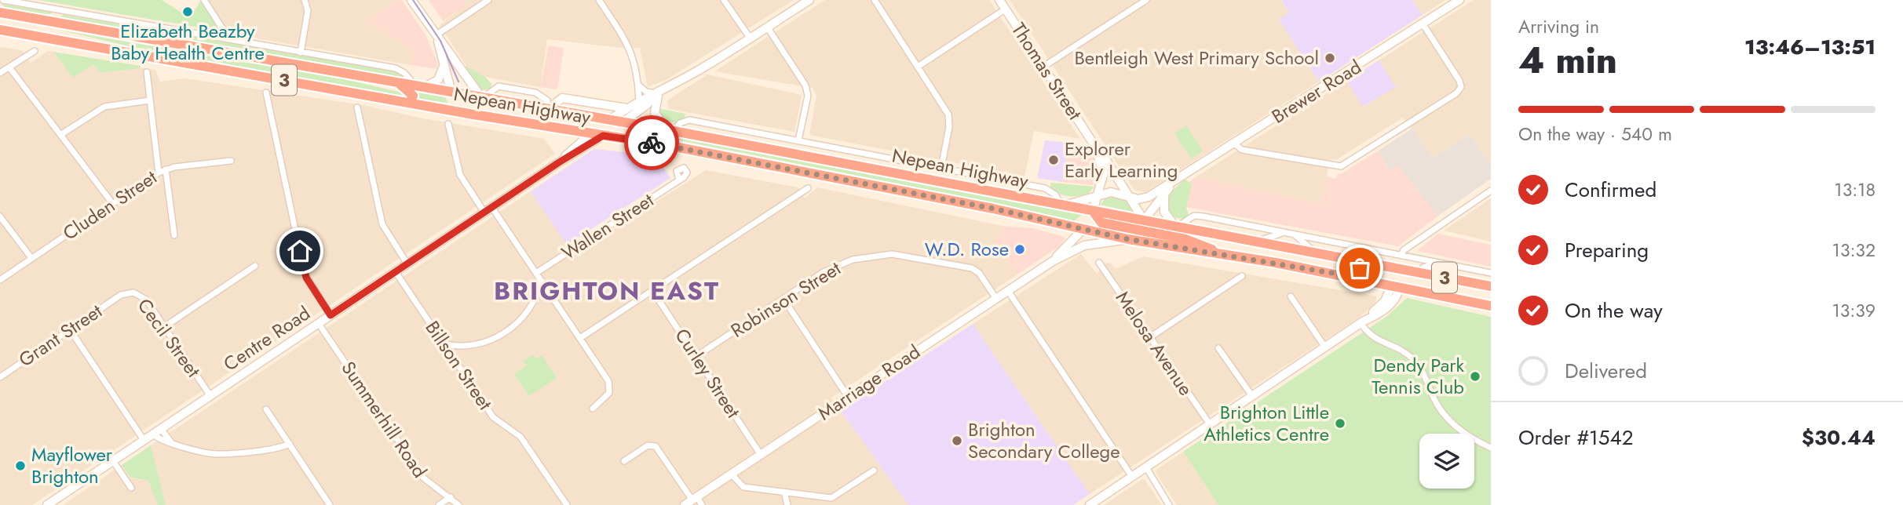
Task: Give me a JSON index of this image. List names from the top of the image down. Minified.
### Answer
{"streets":{"highway":["3","Nepean Highway","Centre Road"],"street":["Thomas Street","Brewer Road","Cluden Street","Wallen Street","Robinson Street","Grant Street","Cecil Street","Melosa Avenue","Billson Street","Curley Street","Marriage Road","Summerhill Road"]},"crossings":[["Thomas Street","Brewer Road"],["Thomas Street","Nepean Highway"],["Brewer Road","Nepean Highway"],["Nepean Highway","Centre Road"],["Nepean Highway","Marriage Road"],["Robinson Street","Curley Street"],["Robinson Street","Marriage Road"],["Grant Street","Cecil Street"],["Cecil Street","Centre Road"],["Centre Road","Billson Street"],["Centre Road","Summerhill Road"],["Curley Street","Marriage Road"]],"districts":["BRIGHTON EAST"],"places":["Elizabeth Beazby Baby Health Centre","Bentleigh West Primary School","Explorer Early Learning","W.D. Rose","Dendy Park Tennis Club","Brighton Little Athletics Centre","Brighton Secondary College","Mayflower Brighton"],"page":{"heading":["4 min","Arriving in","13:46–13:51"],"panel":["Order #1542","$30.44"],"bar":"On the way · 540 m","list":[["Confirmed","13:18"],["Preparing","13:32"],["On the way","13:39"],"Delivered"]}}
